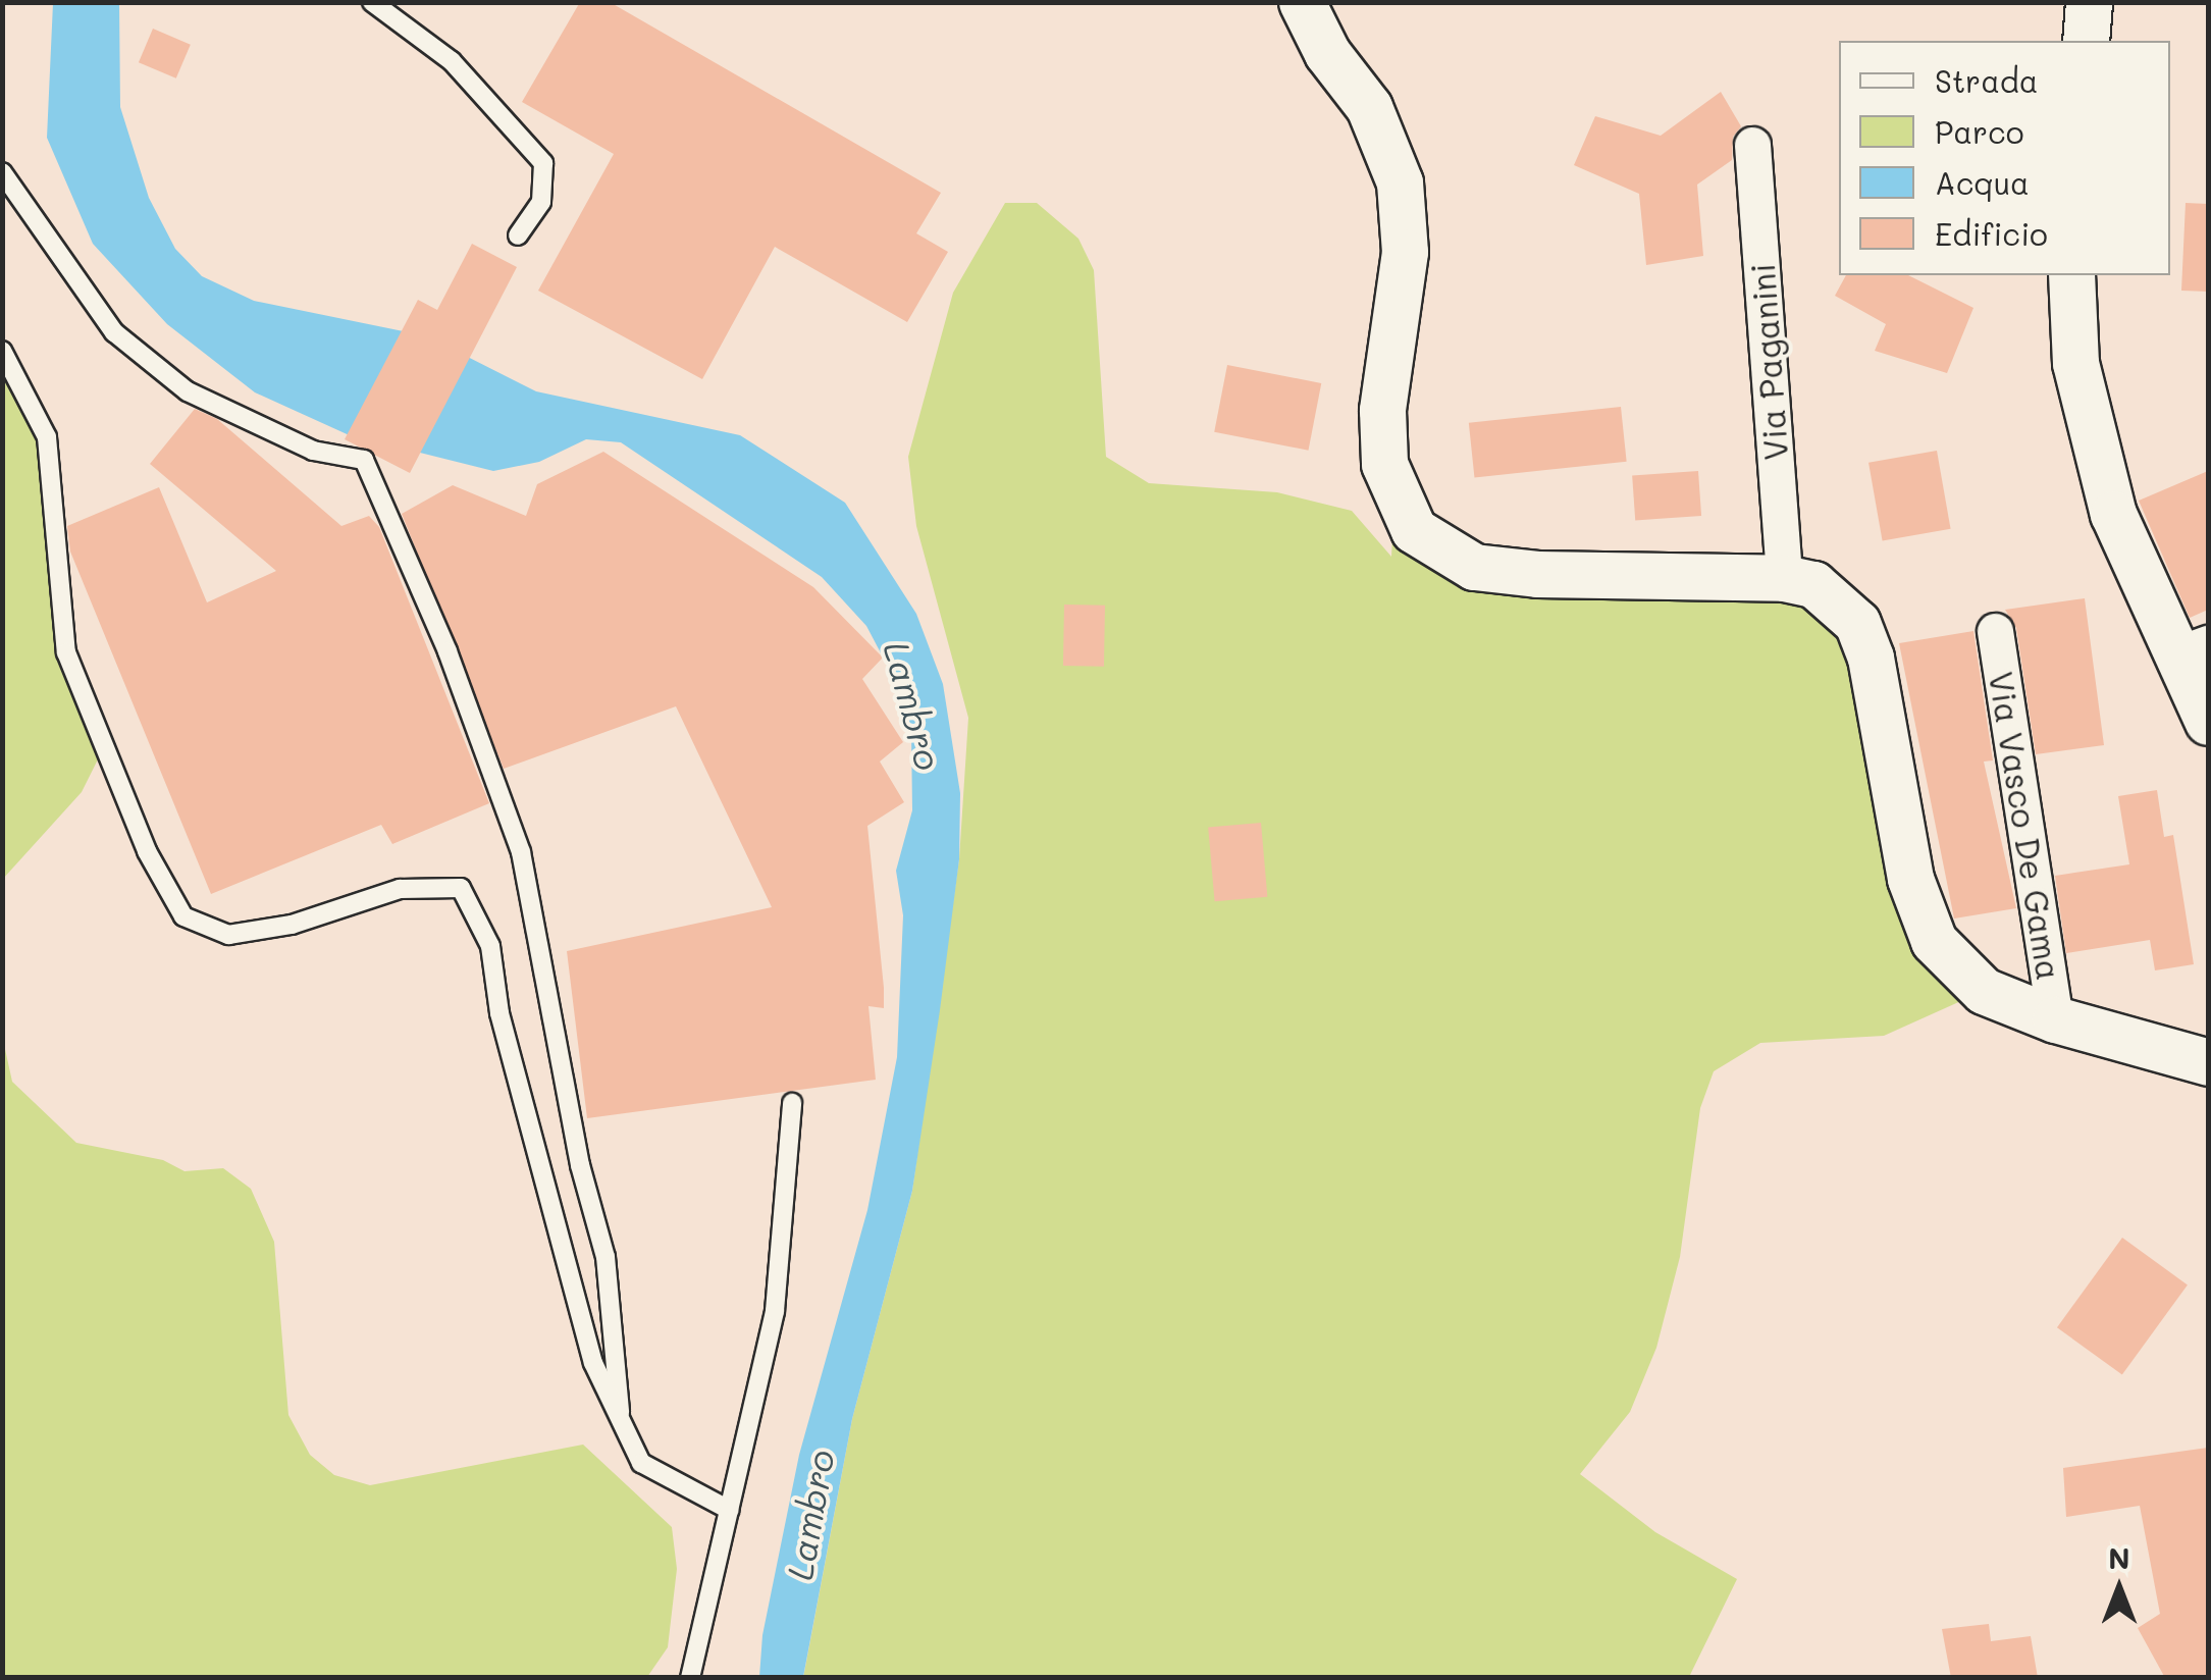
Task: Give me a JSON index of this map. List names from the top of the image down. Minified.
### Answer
{"streets":{"street":["Via Paganini","Via Vasco De Gama"]},"water":["Lambro"],"legend":["Strada","Parco","Acqua","Edificio"],"north":"top"}
